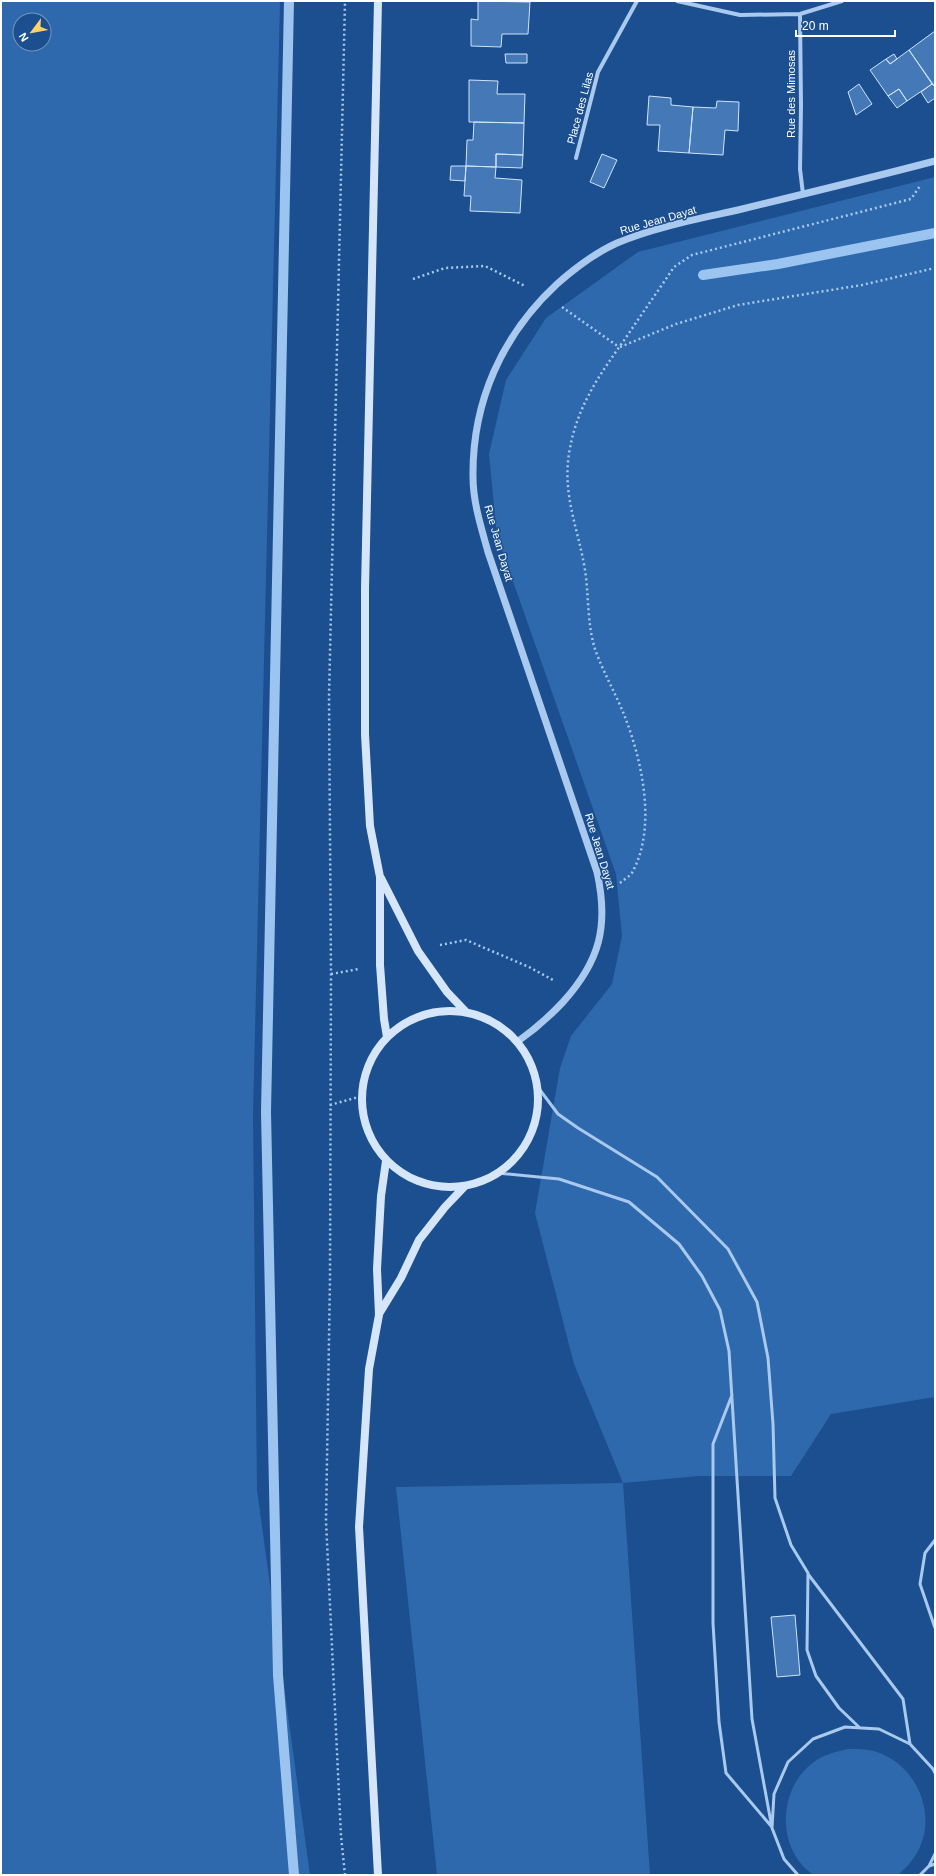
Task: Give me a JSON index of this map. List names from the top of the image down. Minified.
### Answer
{"streets":{"street":["Rue des Mimosas","Place des Lilas","Rue Jean Dayat"]},"crossings":[["Rue des Mimosas","Rue Jean Dayat"]],"scale_bar":"20 m","north":"bottom left"}
